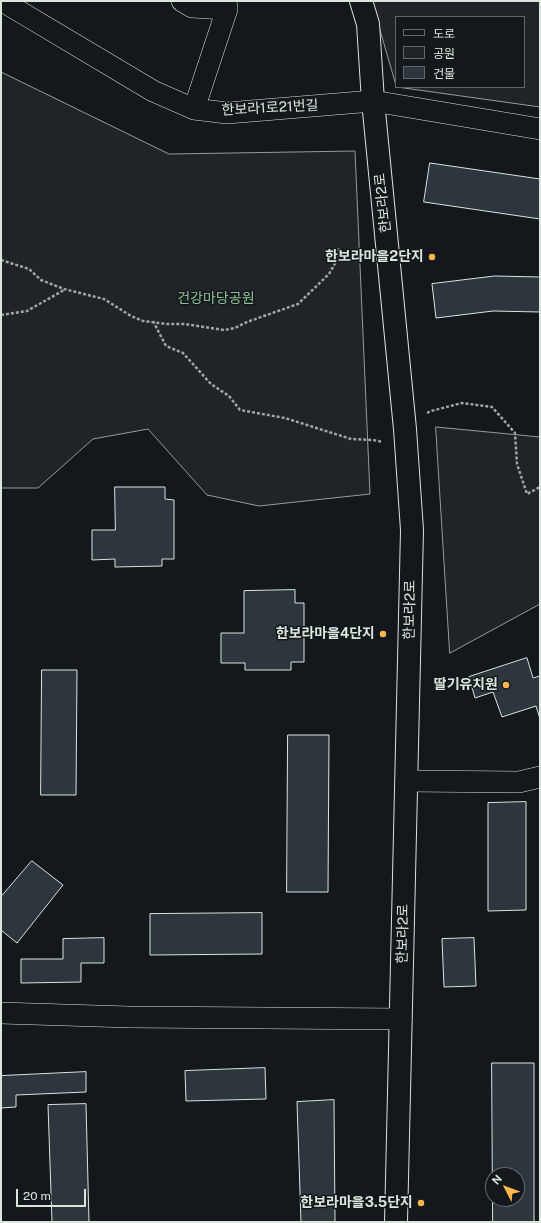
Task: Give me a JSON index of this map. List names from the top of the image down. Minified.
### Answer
{"streets":{"street":["한보라1로21번길","한보라2로"]},"crossings":[["한보라1로21번길","한보라2로"]],"parks":["건강마당공원"],"places":["한보라마을2단지","한보라마을4단지","딸기유치원","한보라마을3.5단지"],"legend":["도로","공원","건물"],"scale_bar":"20 m","north":"top left"}
